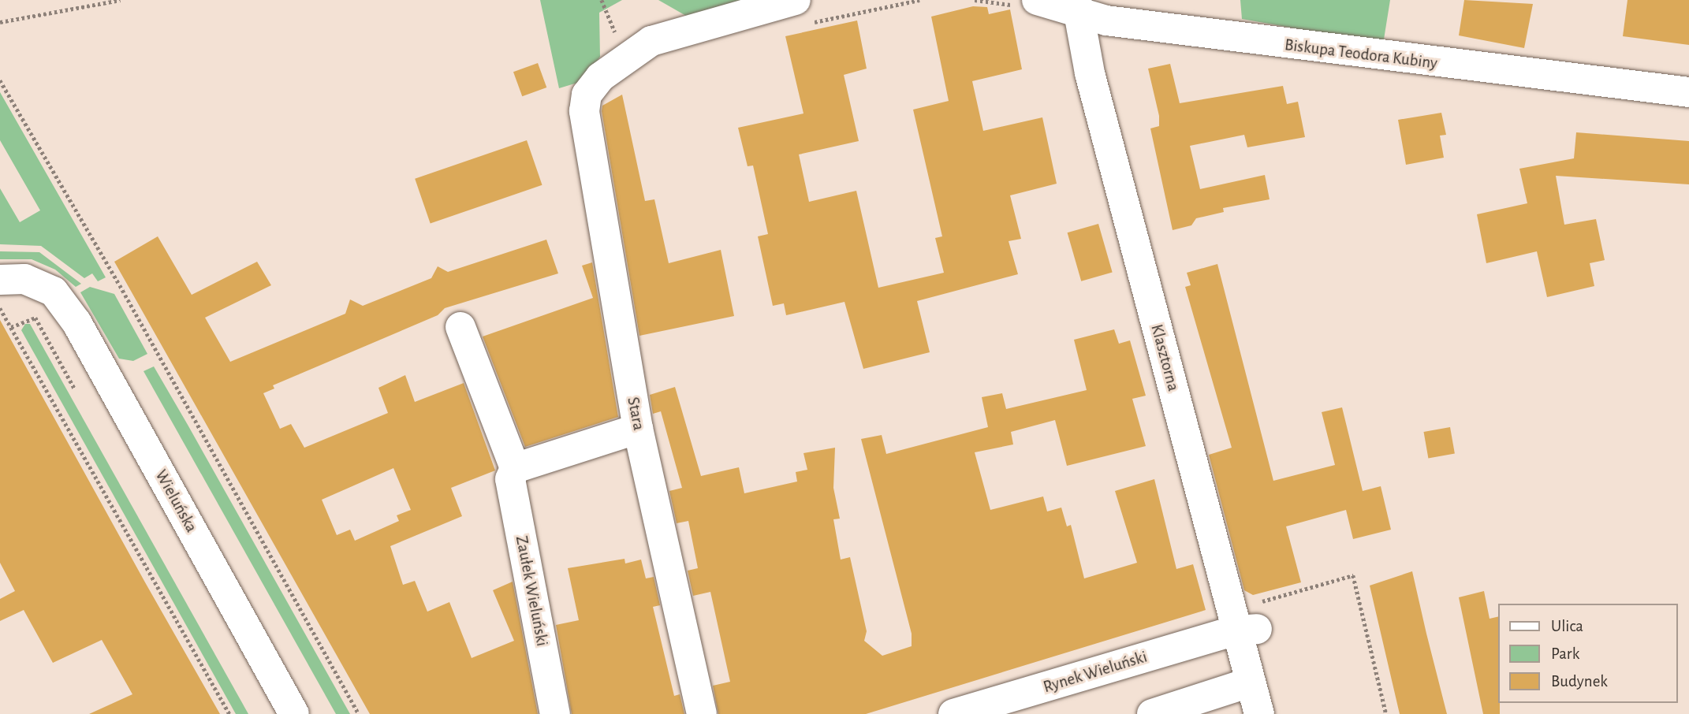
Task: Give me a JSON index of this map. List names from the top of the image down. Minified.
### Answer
{"streets":{"street":["Biskupa Teodora Kubiny","Klasztorna","Stara","Wieluńska","Zaułek Wieluński","Rynek Wieluński"]},"crossings":[["Biskupa Teodora Kubiny","Klasztorna"],["Klasztorna","Rynek Wieluński"]],"legend":["Ulica","Park","Budynek"]}
